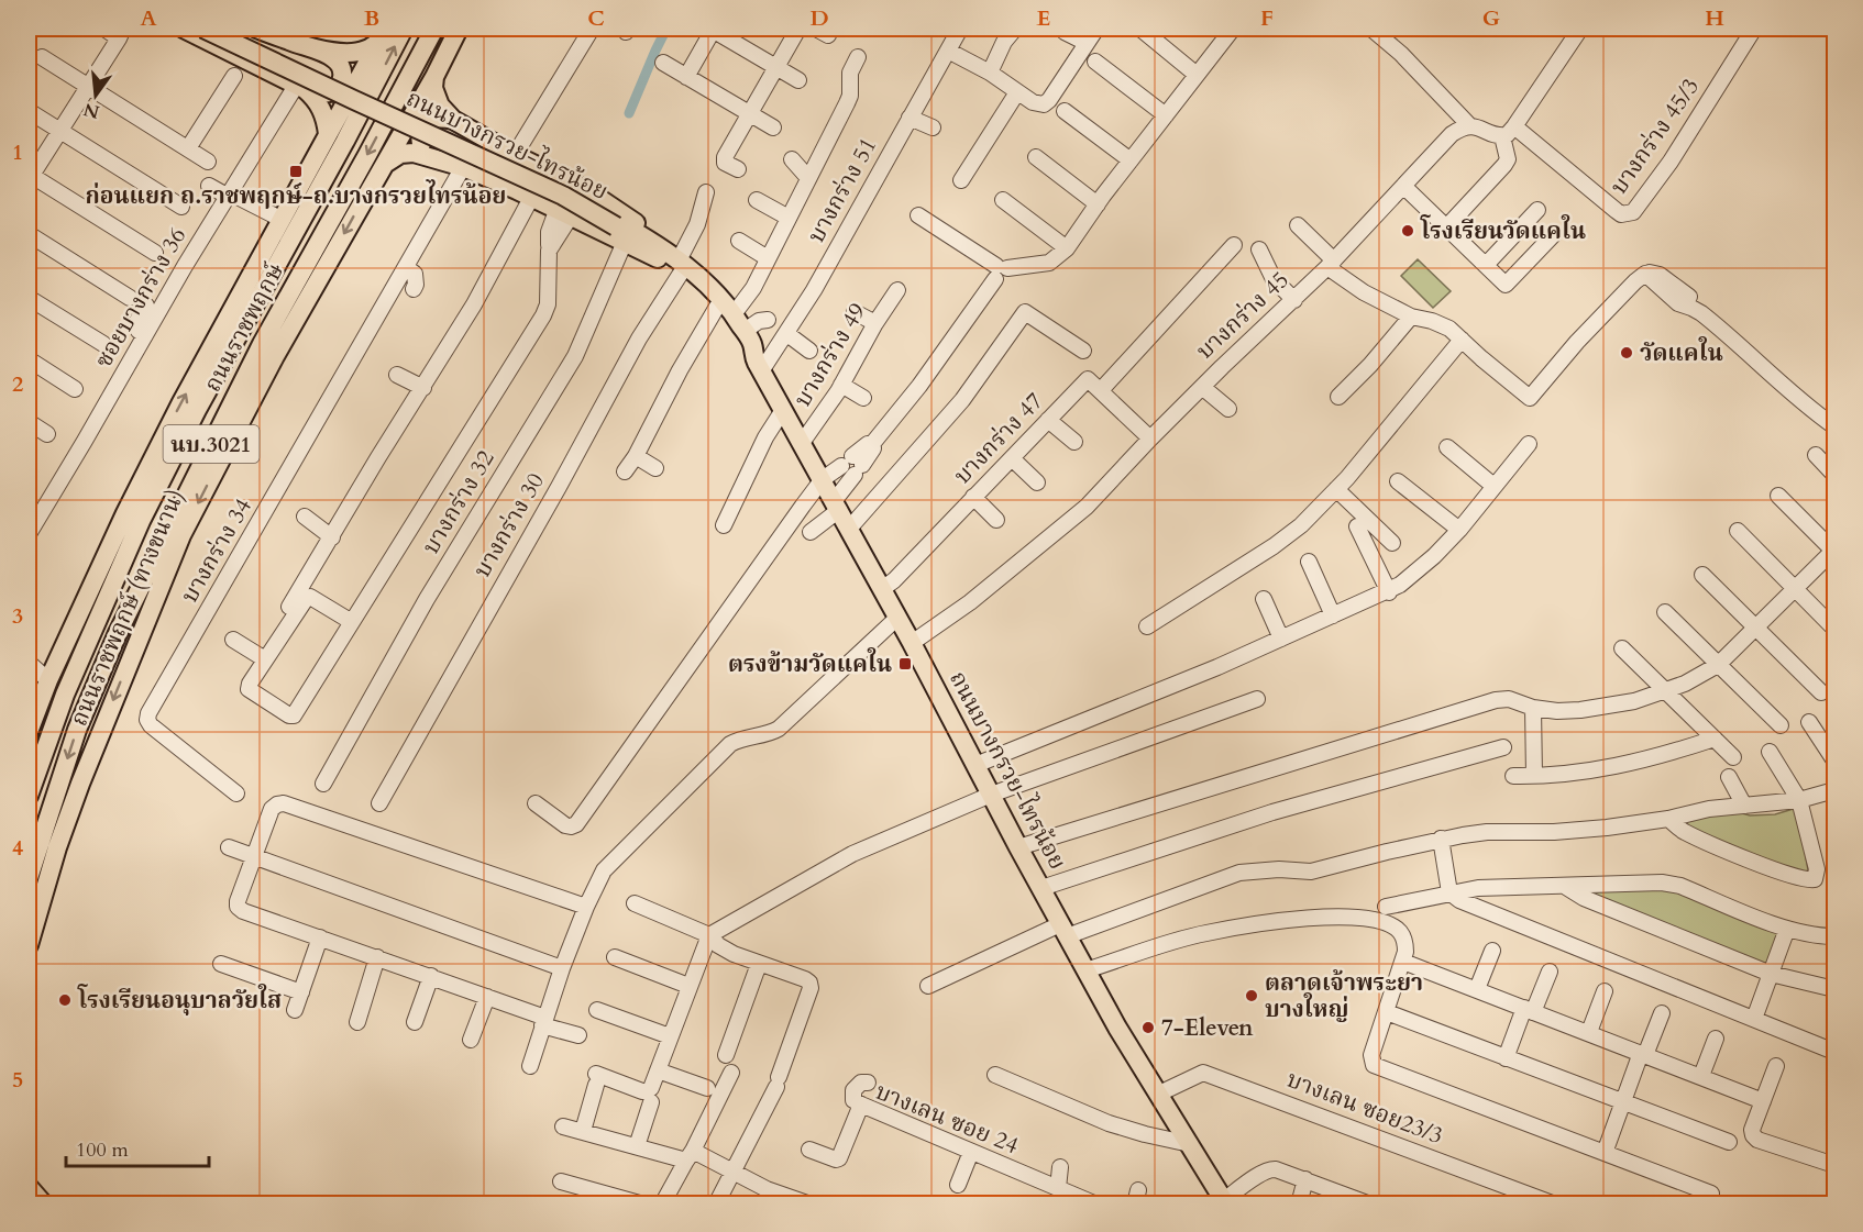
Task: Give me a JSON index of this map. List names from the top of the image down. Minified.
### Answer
{"streets":{"main road":["ถนนบางกรวย-ไทรน้อย","ถนนราชพฤกษ์","นบ.3021","ถนนราชพฤกษ์ (ทางขนาน)"],"street":["บางกร่าง 45/3","บางกร่าง 51","ซอยบางกร่าง 36","บางกร่าง 45","บางกร่าง 49","บางกร่าง 47","บางกร่าง 32","บางกร่าง 30","บางกร่าง 34","บางเลน ซอย23/3","บางเลน ซอย 24"]},"crossings":[["ถนนบางกรวย-ไทรน้อย","บางกร่าง 51"],["ถนนบางกรวย-ไทรน้อย","บางกร่าง 45"],["ถนนบางกรวย-ไทรน้อย","บางกร่าง 49"],["ถนนบางกรวย-ไทรน้อย","บางกร่าง 47"],["ถนนบางกรวย-ไทรน้อย","บางกร่าง 32"],["ถนนบางกรวย-ไทรน้อย","บางกร่าง 30"],["ถนนบางกรวย-ไทรน้อย","บางเลน ซอย23/3"]],"places":{"transit":["ก่อนแยก ถ.ราชพฤกษ์-ถ.บางกรวยไทรน้อย","ตรงข้ามวัดแคใน"],"other":["โรงเรียนวัดแคใน","วัดแคใน","ตลาดเจ้าพระยา บางใหญ่","โรงเรียนอนุบาลวัยใส","7-Eleven"]},"scale_bar":"100 m","north":"bottom","grid":{"columns":["A","B","C","D","E","F","G","H"],"rows":["1","2","3","4","5"]}}
